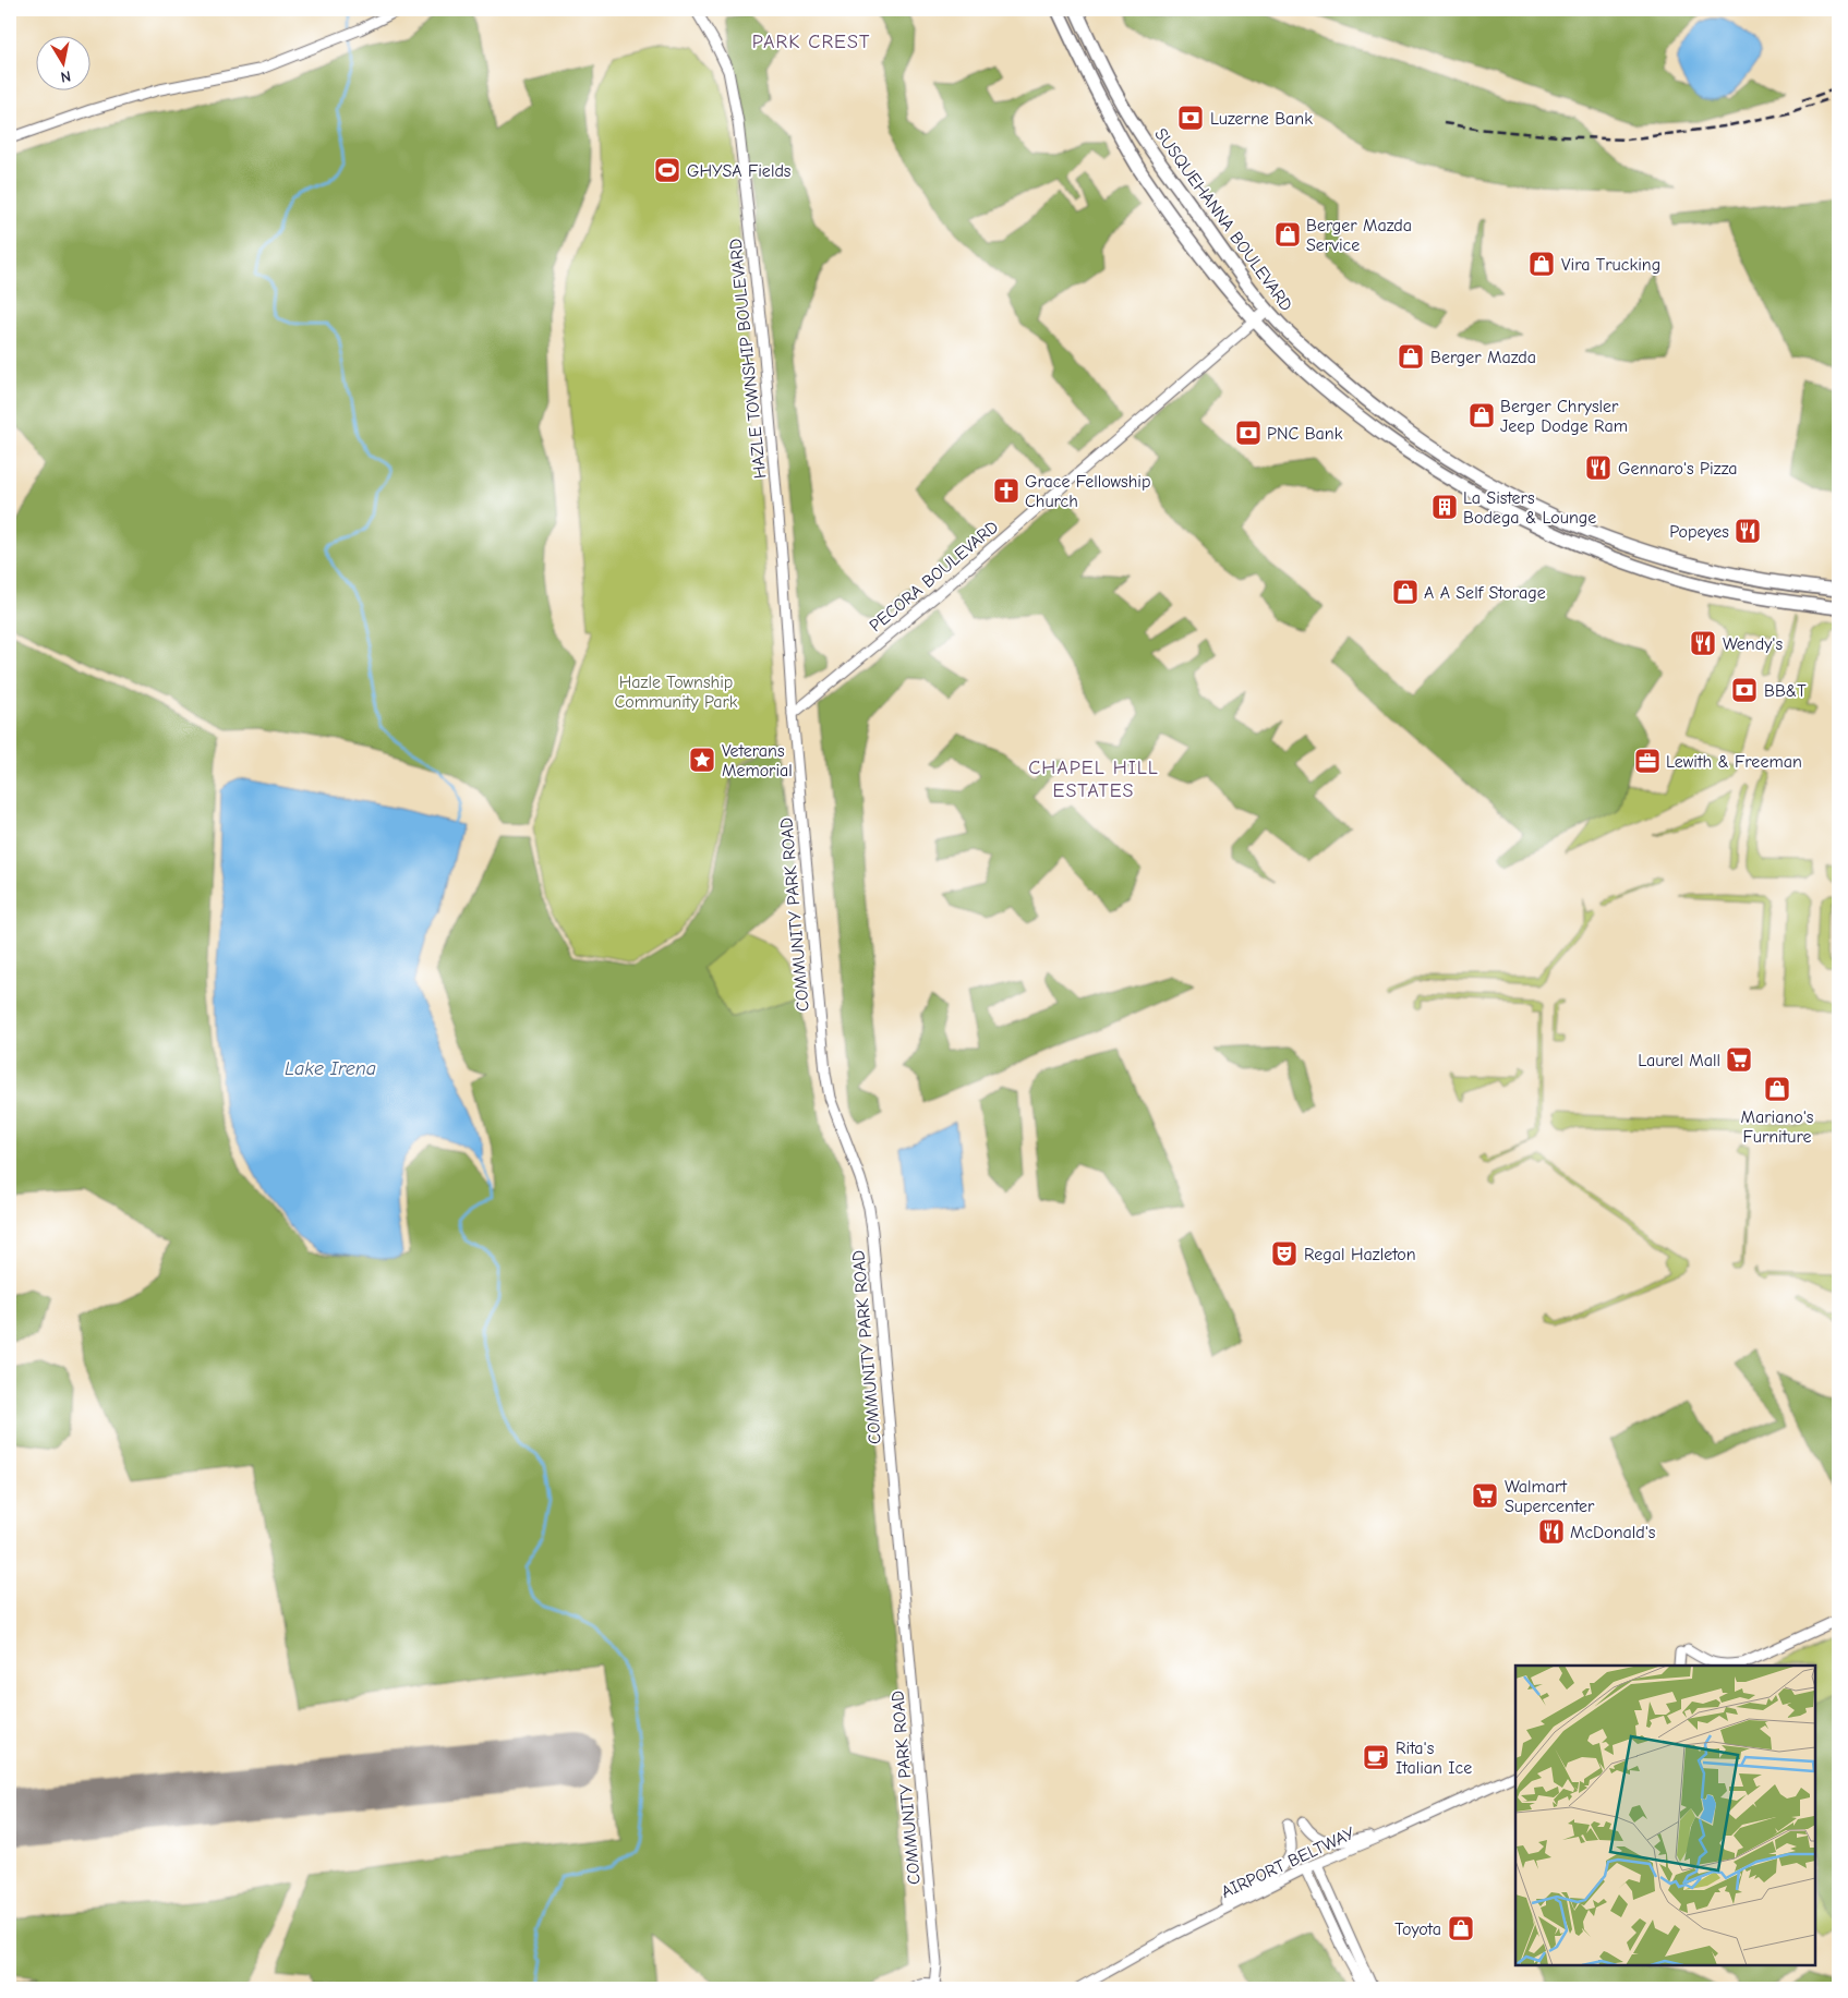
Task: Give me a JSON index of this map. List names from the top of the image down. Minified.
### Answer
{"streets":{"highway":["SUSQUEHANNA BOULEVARD"],"street":["HAZLE TOWNSHIP BOULEVARD","PECORA BOULEVARD","COMMUNITY PARK ROAD","AIRPORT BELTWAY"]},"crossings":[["SUSQUEHANNA BOULEVARD","PECORA BOULEVARD"],["HAZLE TOWNSHIP BOULEVARD","PECORA BOULEVARD"],["HAZLE TOWNSHIP BOULEVARD","COMMUNITY PARK ROAD"],["PECORA BOULEVARD","COMMUNITY PARK ROAD"]],"districts":["PARK CREST","CHAPEL HILL ESTATES"],"water":["Lake Irena"],"parks":["Hazle Township Community Park"],"places":{"bank":["Luzerne Bank","PNC Bank","BB&T"],"sports":["GHYSA Fields"],"shop":["Berger Mazda Service","Vira Trucking","Berger Mazda","Berger Chrysler Jeep Dodge Ram","A A Self Storage","Mariano's Furniture","Toyota"],"restaurant":["Gennaro's Pizza","Popeyes","Wendy's","McDonald's"],"church":["Grace Fellowship Church"],"building":["La Sisters Bodega & Lounge"],"place":["Veterans Memorial"],"office":["Lewith & Freeman"],"supermarket":["Laurel Mall","Walmart Supercenter"],"theatre":["Regal Hazleton"],"cafe":["Rita's Italian Ice"]},"north":"bottom"}
